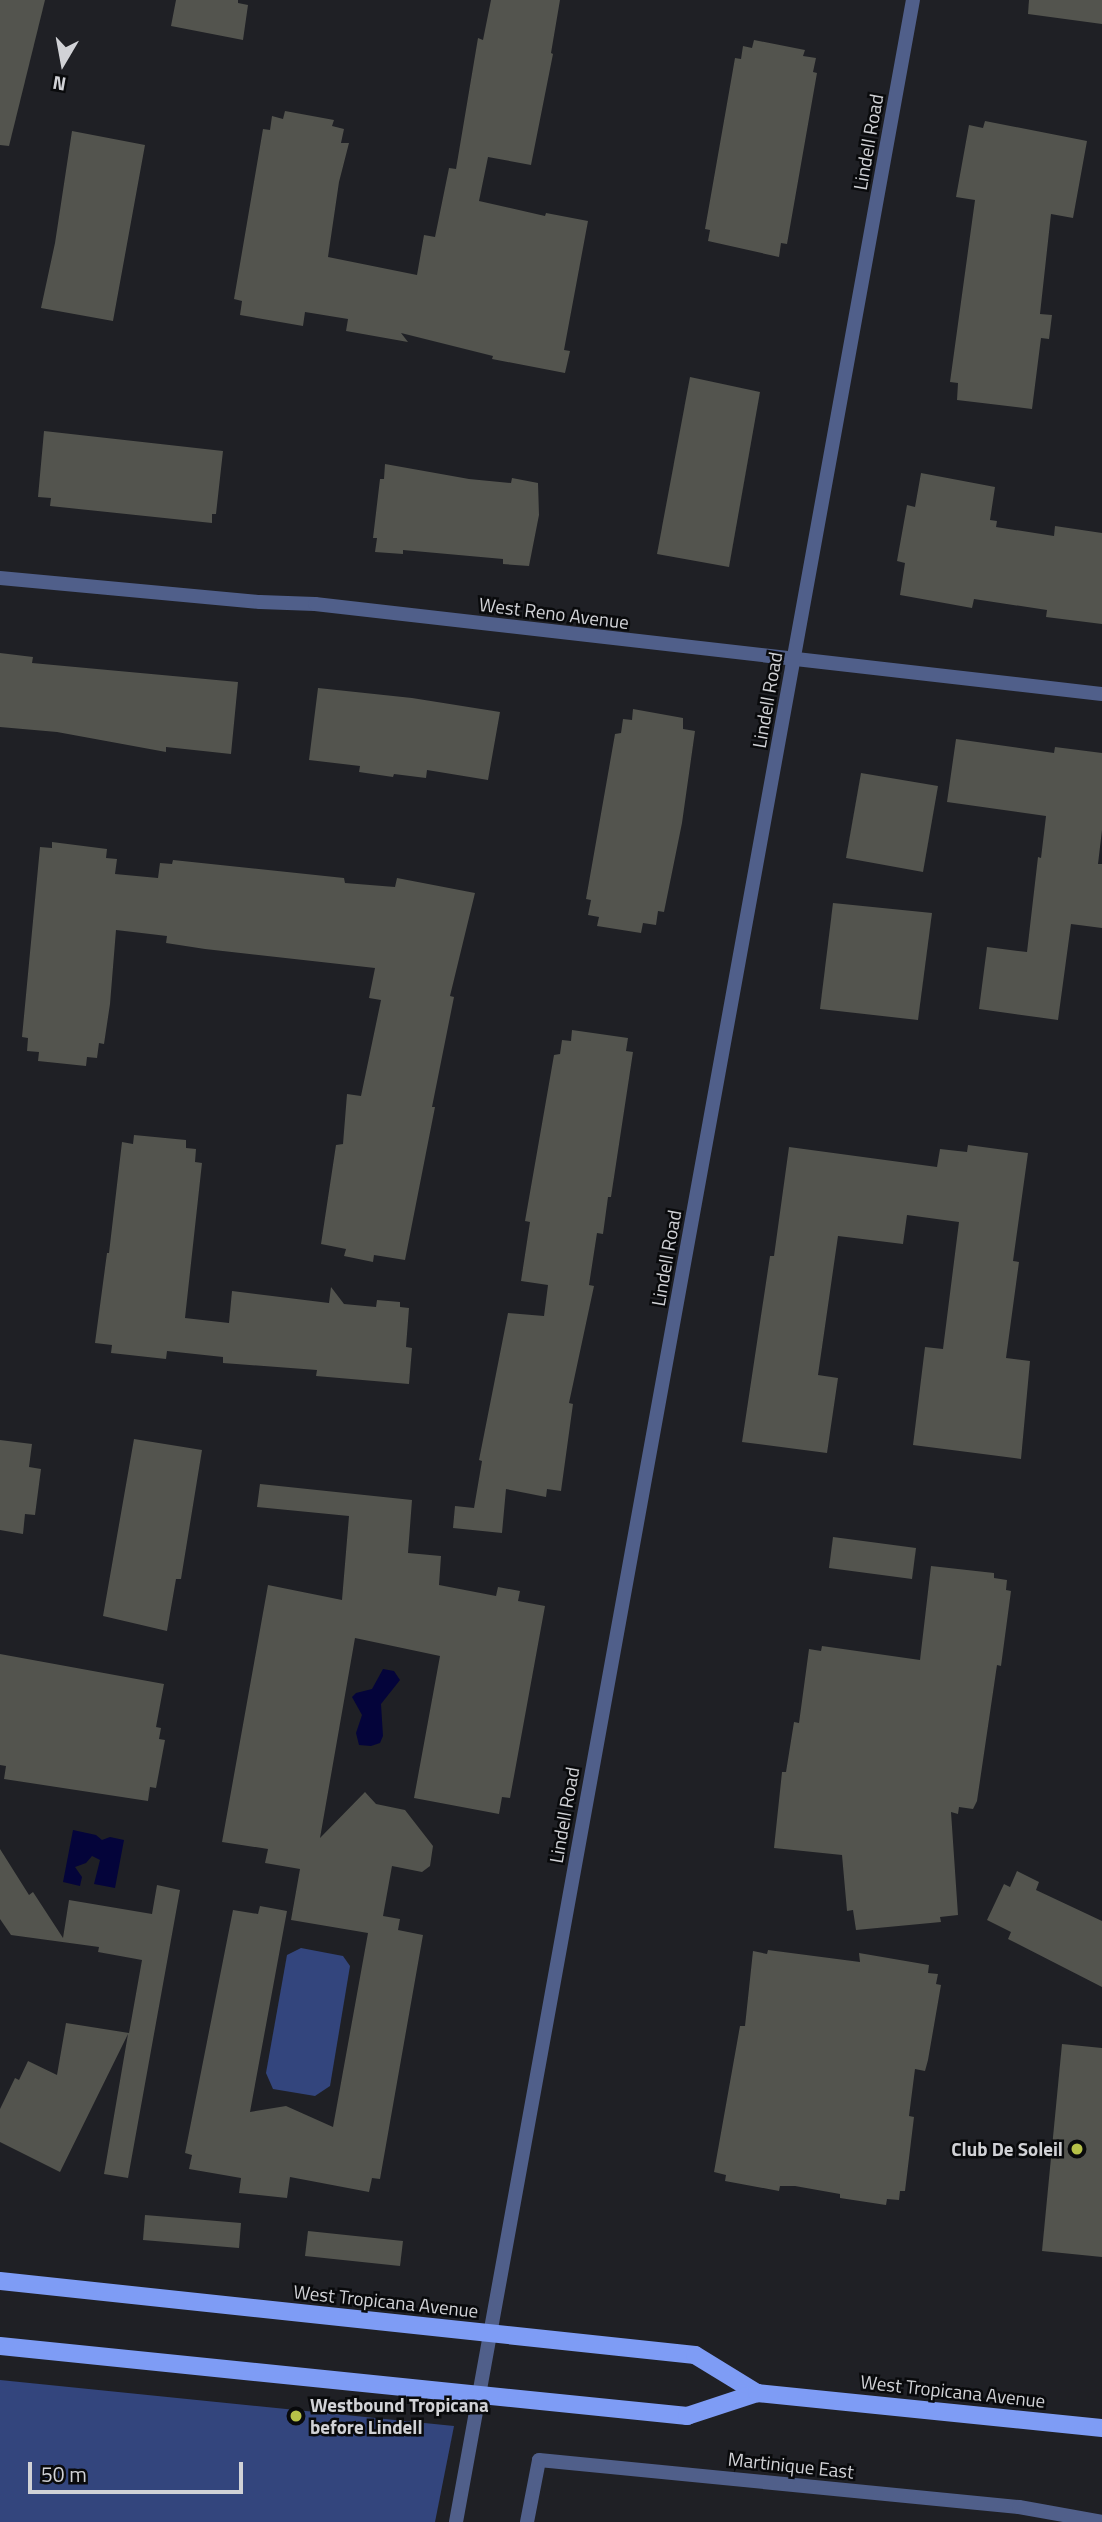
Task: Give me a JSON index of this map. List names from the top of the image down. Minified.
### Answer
{"streets":{"main road":["West Tropicana Avenue"],"street":["Lindell Road","West Reno Avenue","Martinique East"]},"crossings":[["Lindell Road","West Reno Avenue"],["Lindell Road","West Tropicana Avenue"]],"places":["Club De Soleil","Westbound Tropicana before Lindell"],"scale_bar":"50 m","north":"bottom"}
